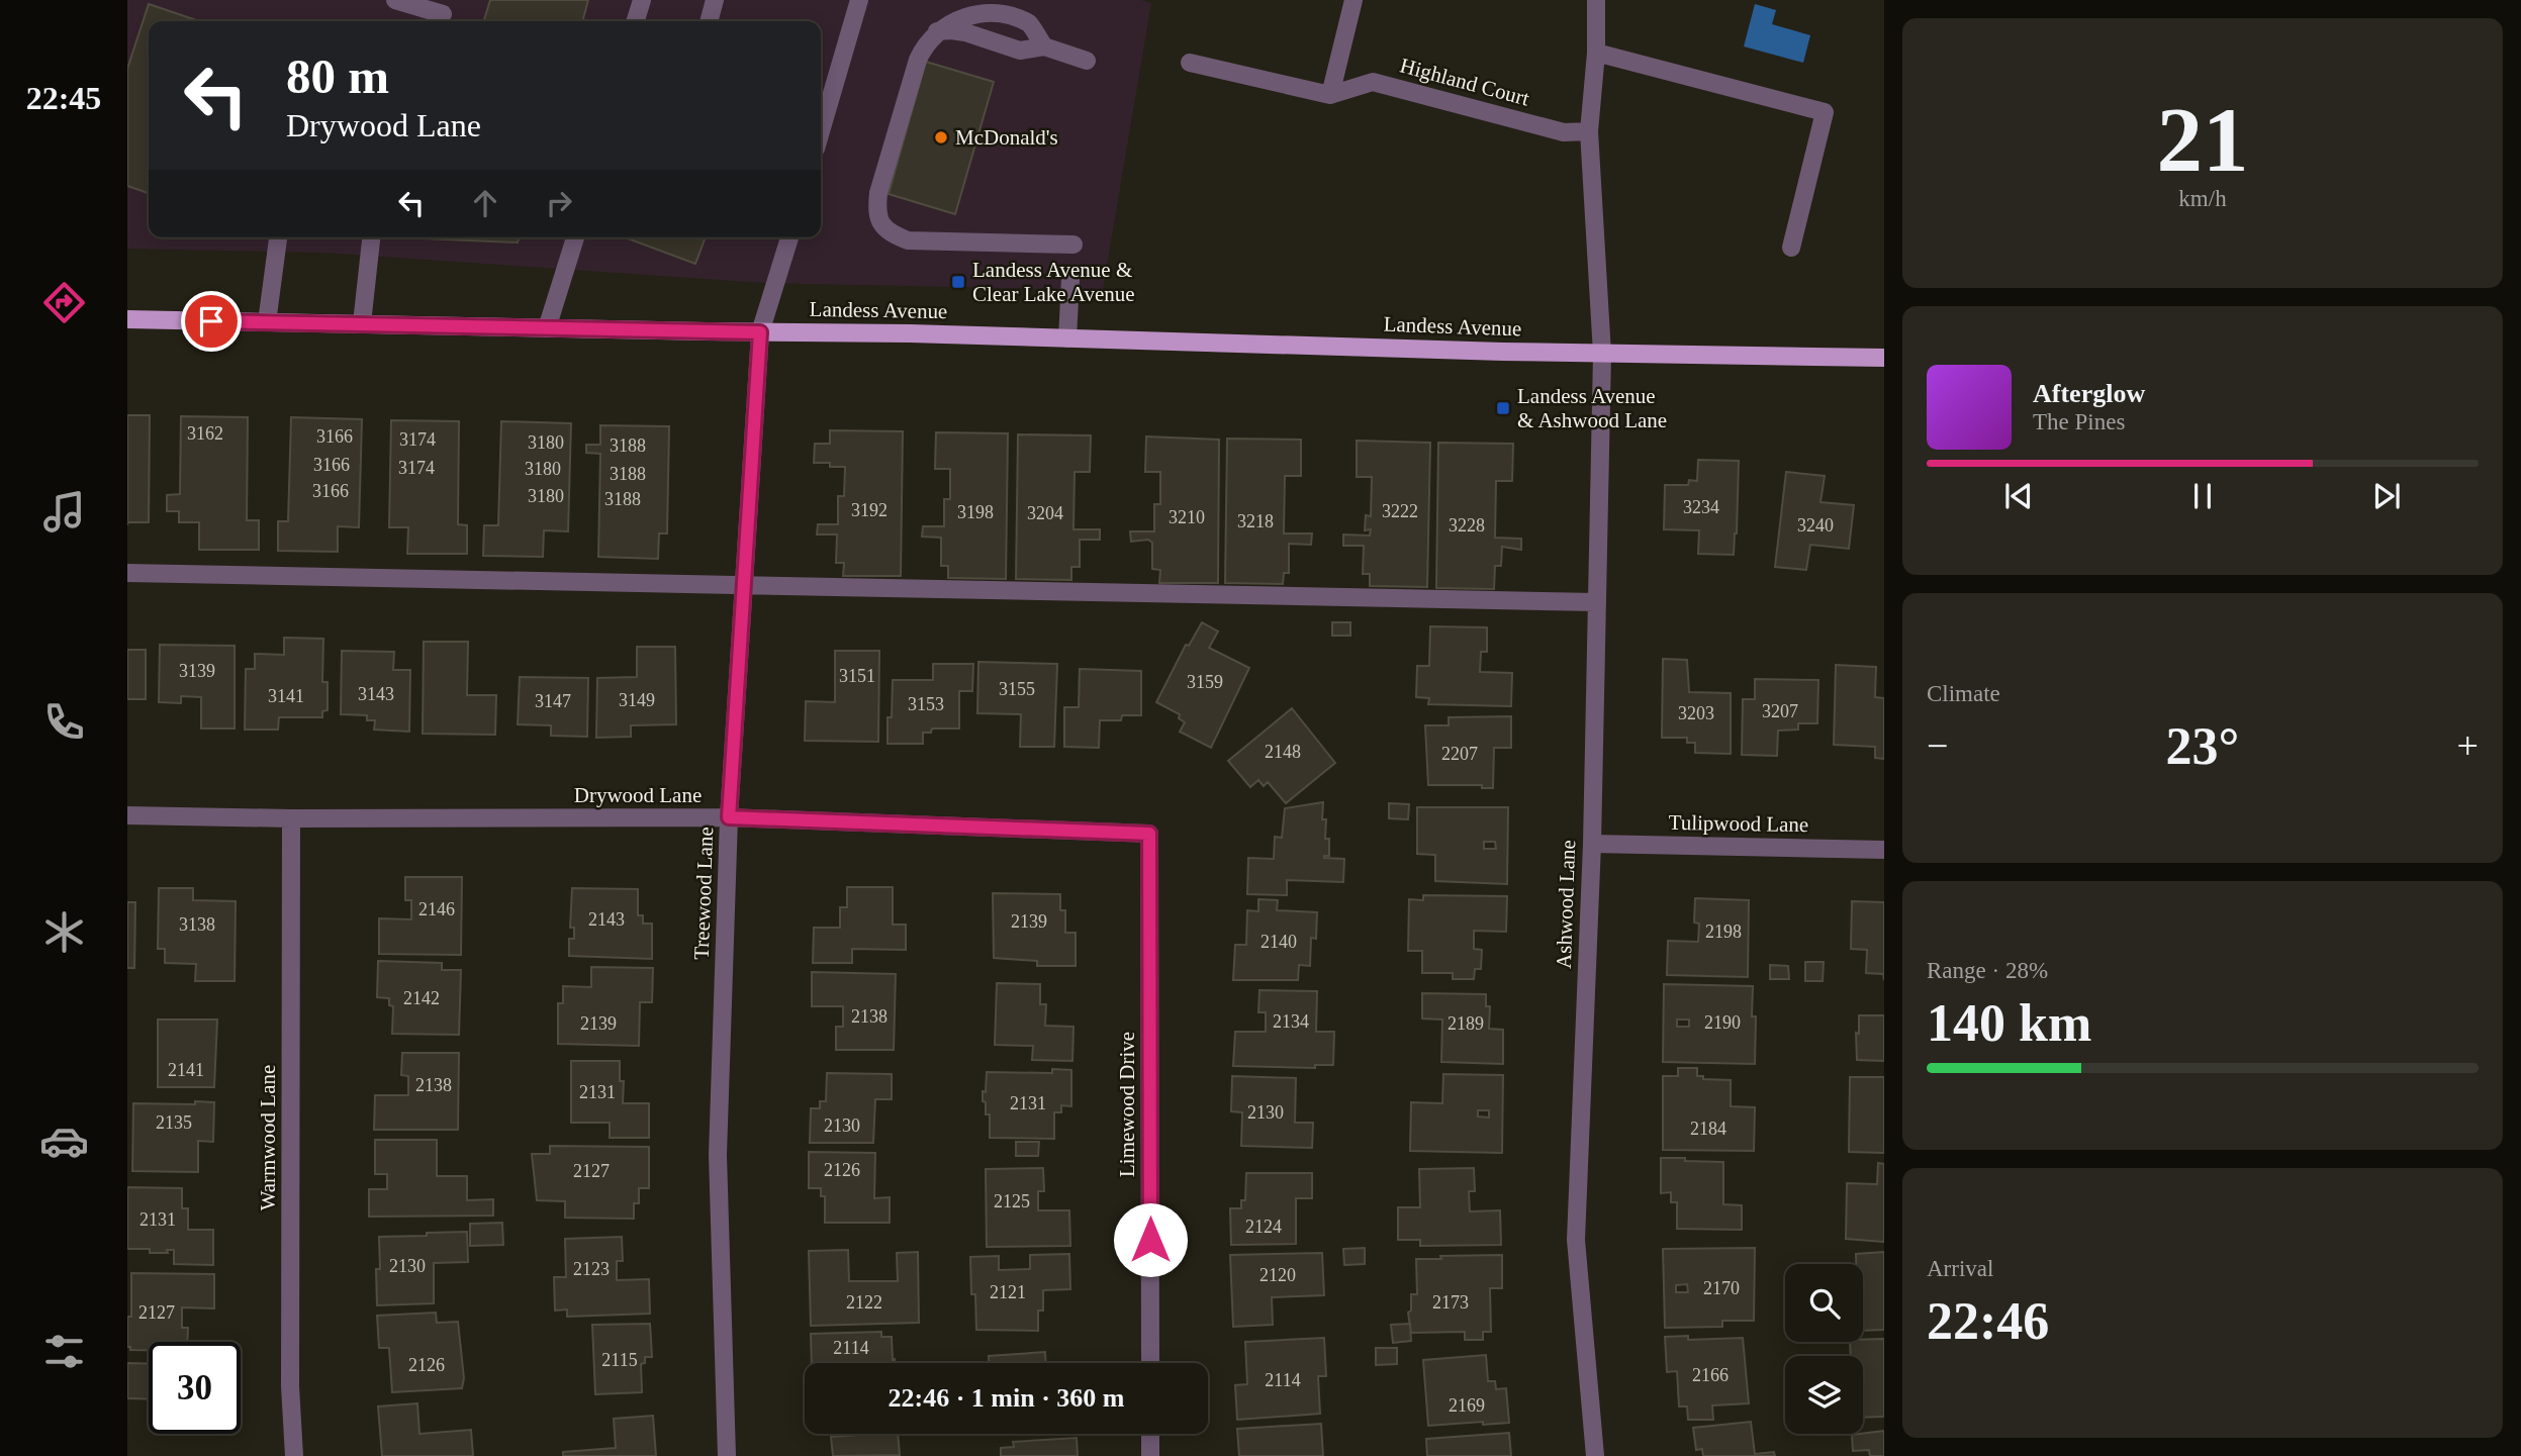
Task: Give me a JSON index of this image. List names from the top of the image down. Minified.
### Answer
{"streets":{"main road":["Landess Avenue"],"street":["Highland Court","Drywood Lane","Tulipwood Lane","Treewood Lane","Ashwood Lane","Limewood Drive","Warmwood Lane"]},"crossings":[["Landess Avenue","Treewood Lane"],["Landess Avenue","Ashwood Lane"],["Drywood Lane","Treewood Lane"],["Drywood Lane","Limewood Drive"],["Drywood Lane","Warmwood Lane"],["Tulipwood Lane","Ashwood Lane"]],"places":{"other":["McDonald's"],"transit":["Landess Avenue & Clear Lake Avenue","Landess Avenue & Ashwood Lane"]},"house_numbers":["3162","3166","3174","3180","3188","3166","3174","3180","3188","3166","3180","3188","3234","3192","3222","3198","3204","3210","3218","3228","3240","3139","3151","3159","3155","3143","3141","3149","3147","3153","3207","3203","2148","2207","2146","2143","2139","3138","2198","2140","2142","2138","2134","2190","2139","2189","2141","2138","2131","2131","2130","2135","2130","2184","2126","2127","2125","2131","2124","2130","2123","2120","2170","2121","2122","2173","2127","2114","2115","2126","2166","2114","2169"],"page":{"tabs":"22:45","tile":[["21","km/h"],"Climate",["Range · 28%","140 km"],["Arrival","22:46"]],"turn":["80 m","Drywood Lane"],"song":["Afterglow","The Pines"],"heat":["−","23°","+"],"limit":"30","trip":"22:46 · 1 min · 360 m"}}
